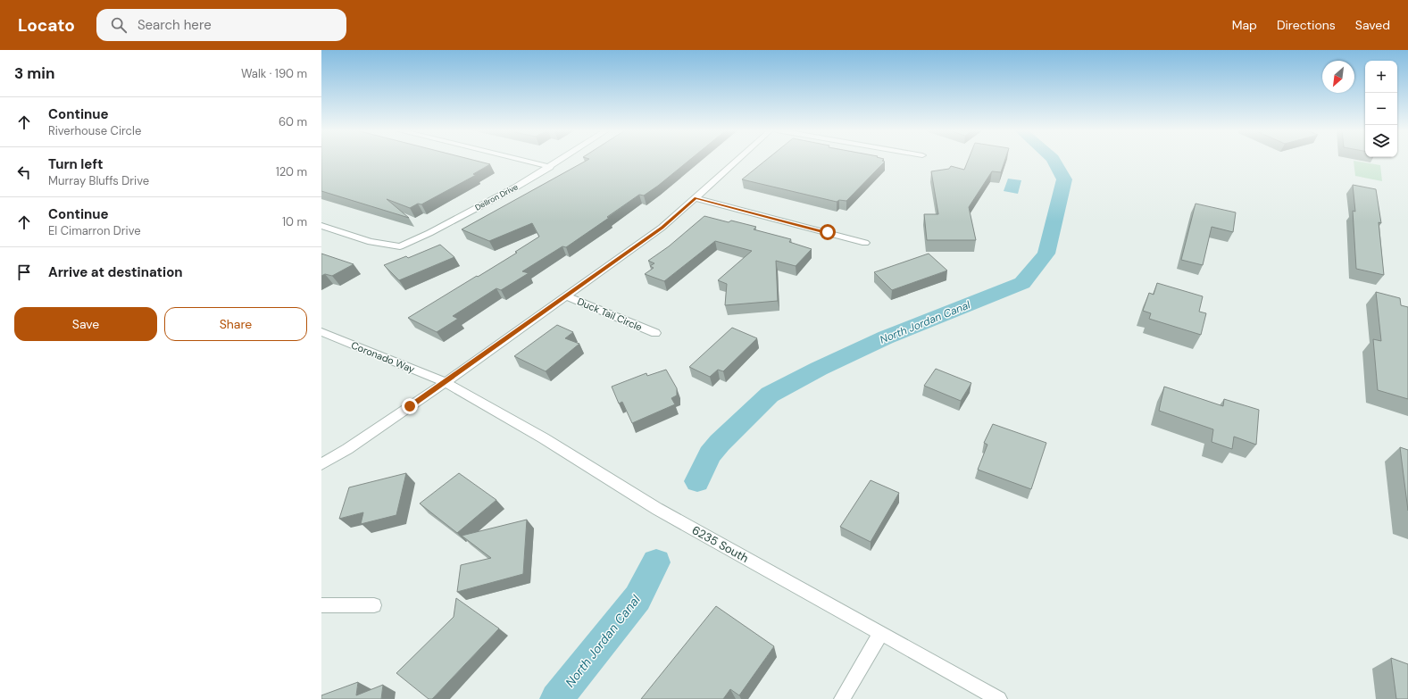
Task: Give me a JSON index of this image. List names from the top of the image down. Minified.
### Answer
{"streets":{"street":["Dellron Drive","Duck Tail Circle","Coronado Way","6235 South"]},"crossings":[["Coronado Way","6235 South"]],"water":["North Jordan Canal"],"north":"bottom left","page":{"header":"Locato","search":"Search here","nav":["Map","Directions","Saved"],"heading":["3 min","Walk · 190 m"],"map_buttons":["+","−"],"list":[["Continue","Riverhouse Circle","60 m"],["Turn left","Murray Bluffs Drive","120 m"],["Continue","El Cimarron Drive","10 m"],"Arrive at destination"],"buttons":["Save","Share"]}}
